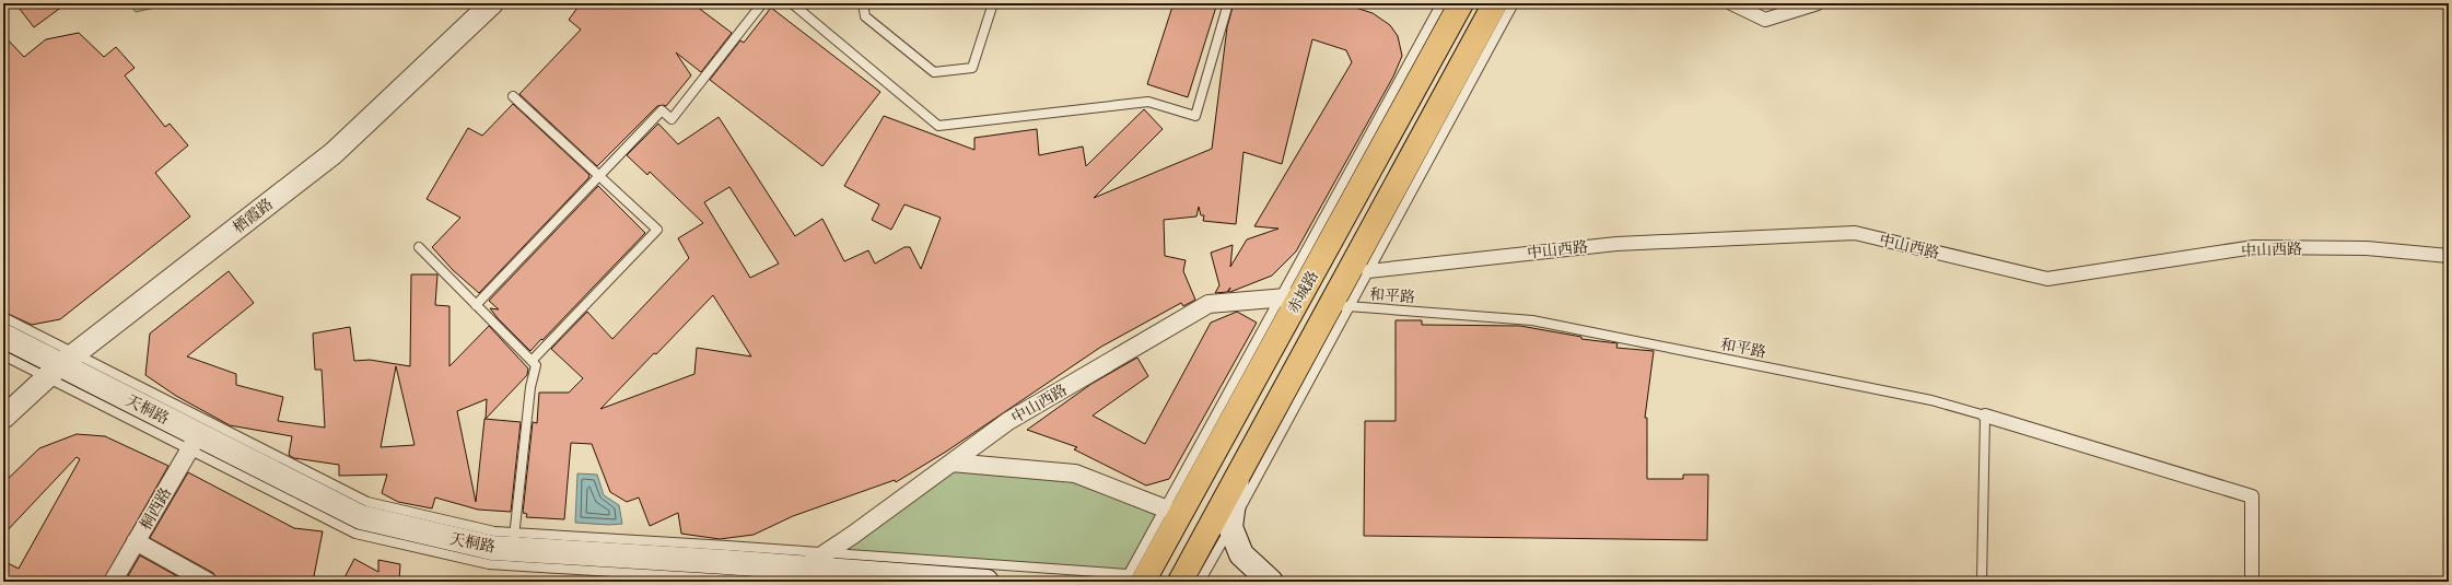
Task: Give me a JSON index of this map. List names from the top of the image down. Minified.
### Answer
{"streets":{"main road":["赤城路","天桐路"],"street":["栖霞路","中山西路","桐西路"],"lane":["和平路"]},"crossings":[["栖霞路","天桐路"],["中山西路","赤城路"],["中山西路","天桐路"],["赤城路","和平路"],["天桐路","桐西路"]]}
